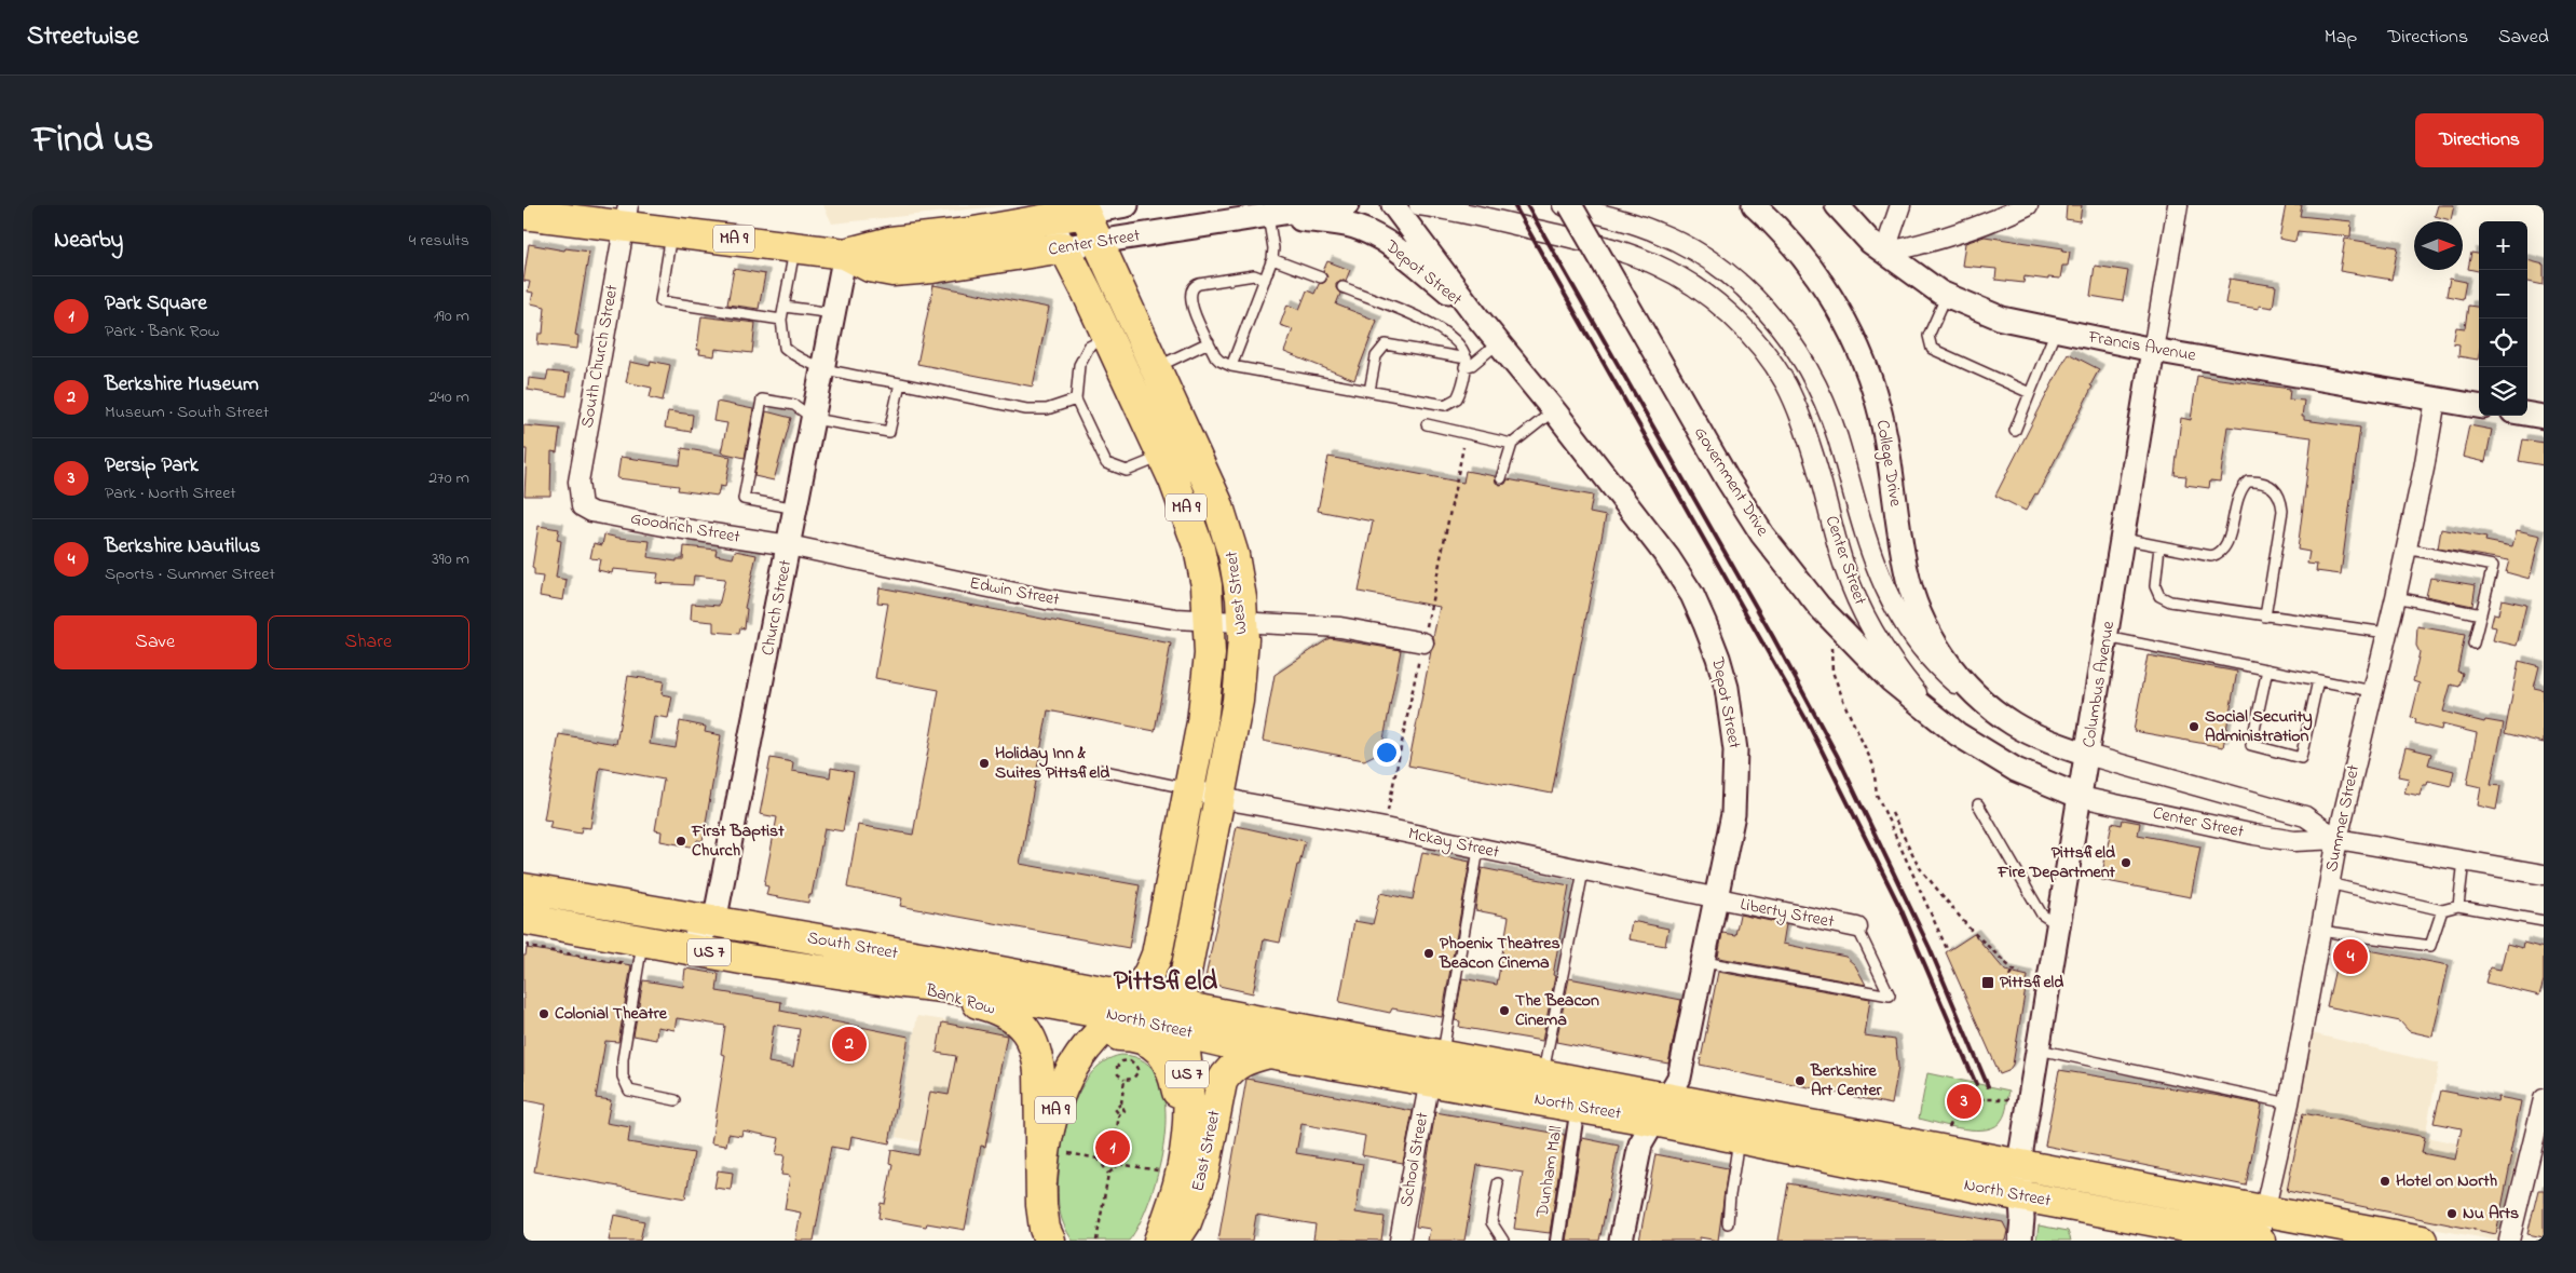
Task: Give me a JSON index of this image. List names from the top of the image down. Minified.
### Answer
{"streets":{"main road":["MA 9","Center Street","West Street","South Street","US 7","Bank Row","North Street","East Street"],"street":["Depot Street","Francis Avenue","South Church Street","College Drive","Government Drive","Goodrich Street","Edwin Street","Church Street","Columbus Avenue","Summer Street","Mckay Street","Liberty Street","School Street","Dunham Mall"]},"crossings":[["Center Street","Depot Street"],["Center Street","South Church Street"],["Center Street","College Drive"],["Center Street","Government Drive"],["Center Street","West Street"],["Center Street","Church Street"],["Center Street","Columbus Avenue"],["Center Street","Summer Street"],["Depot Street","Mckay Street"],["Depot Street","Liberty Street"],["Depot Street","North Street"],["Francis Avenue","Columbus Avenue"],["Francis Avenue","Summer Street"],["South Church Street","Goodrich Street"],["Goodrich Street","Edwin Street"],["Goodrich Street","Church Street"],["Edwin Street","West Street"],["Edwin Street","Church Street"],["West Street","Mckay Street"],["West Street","South Street"],["West Street","Bank Row"],["West Street","North Street"],["Church Street","South Street"],["Columbus Avenue","North Street"],["Summer Street","North Street"],["Mckay Street","Liberty Street"],["South Street","Bank Row"],["South Street","North Street"],["Bank Row","North Street"],["North Street","East Street"],["North Street","School Street"],["North Street","Dunham Mall"]],"districts":["Pittsfield"],"places":{"other":["Social Security Administration","Holiday Inn & Suites Pittsfield","First Baptist Church","Pittsfield Fire Department","Phoenix Theatres Beacon Cinema","The Beacon Cinema","Colonial Theatre","Berkshire Art Center","Hotel on North","Nu Arts"],"transit":["Pittsfield"]},"north":"right","page":{"header":"Streetwise","nav":["Map","Directions","Saved"],"title":"Find us","buttons":["Directions",["Save","Share"]],"heading":["Nearby","4 results"],"map_buttons":["+","−"],"list":[{"mark":"1","name":"Park Square","note":"Park · Bank Row","value":"190 m"},{"mark":"2","name":"Berkshire Museum","note":"Museum · South Street","value":"240 m"},{"mark":"3","name":"Persip Park","note":"Park · North Street","value":"270 m"},{"mark":"4","name":"Berkshire Nautilus","note":"Sports · Summer Street","value":"390 m"}],"pins":["4","2","3","1"]}}
